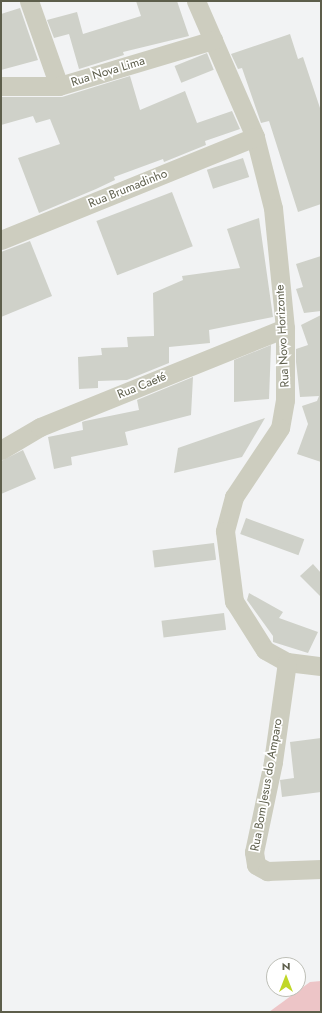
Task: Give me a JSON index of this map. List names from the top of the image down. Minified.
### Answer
{"streets":{"street":["Rua Nova Lima","Rua Brumadinho","Rua Novo Horizonte","Rua Caeté","Rua Bom Jesus do Amparo"]},"crossings":[["Rua Nova Lima","Rua Novo Horizonte"],["Rua Brumadinho","Rua Novo Horizonte"],["Rua Novo Horizonte","Rua Caeté"],["Rua Novo Horizonte","Rua Bom Jesus do Amparo"]],"north":"top"}
